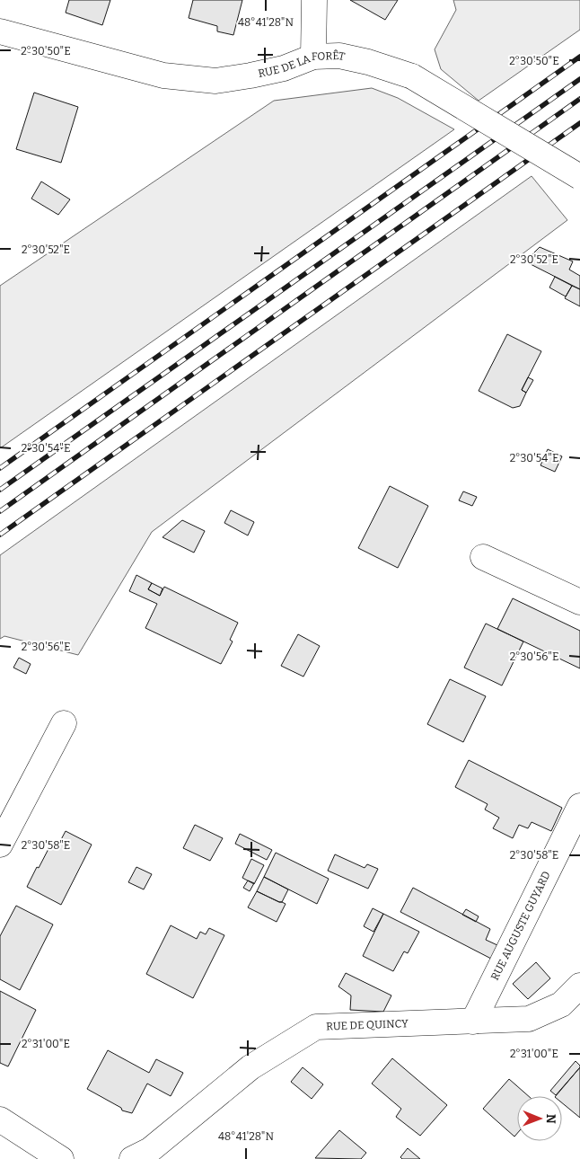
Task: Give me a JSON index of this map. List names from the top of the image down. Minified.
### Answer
{"streets":{"street":["RUE DE LA FORÊT","RUE AUGUSTE GUYARD","RUE DE QUINCY"]},"crossings":[["RUE AUGUSTE GUYARD","RUE DE QUINCY"]],"north":"right","coordinates":["48°41'28\"N","2°30'50\"E","2°30'52\"E","2°30'54\"E","2°30'56\"E","2°30'58\"E","2°31'00\"E"]}
